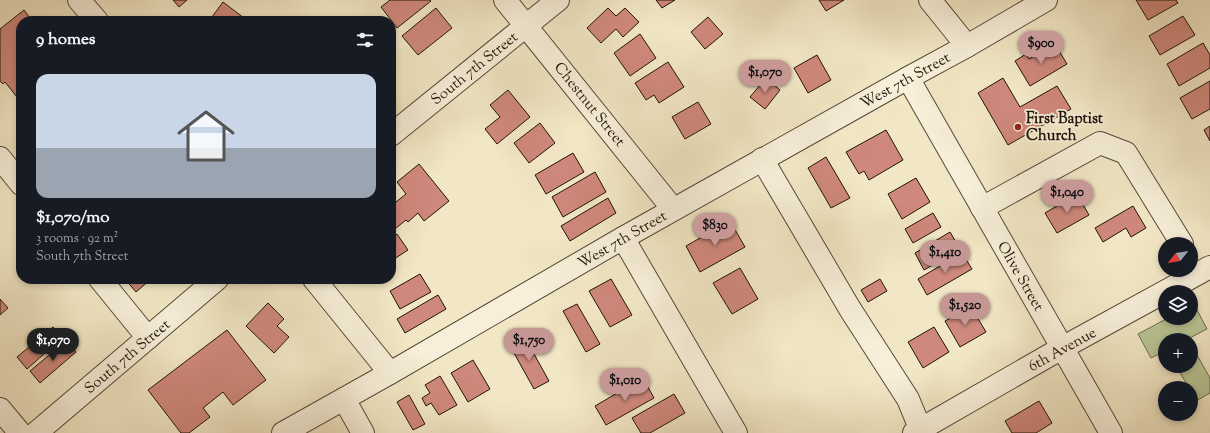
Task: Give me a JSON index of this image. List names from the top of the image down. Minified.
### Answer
{"streets":{"street":["South 7th Street","West 7th Street","Chestnut Street","Olive Street","6th Avenue"]},"crossings":[["South 7th Street","Chestnut Street"],["West 7th Street","Chestnut Street"],["West 7th Street","Olive Street"],["Olive Street","6th Avenue"]],"places":["First Baptist Church"],"north":"bottom left","page":{"heading":"9 homes","price":["$900","$1,070","$1,040","$830","$1,410","$1,520","$1,070","$1,750","$1,010"],"list":[{"name":"$1,070/mo","note":"3 rooms · 92 m² · South 7th Street"}],"map_buttons":["+","−"]}}
